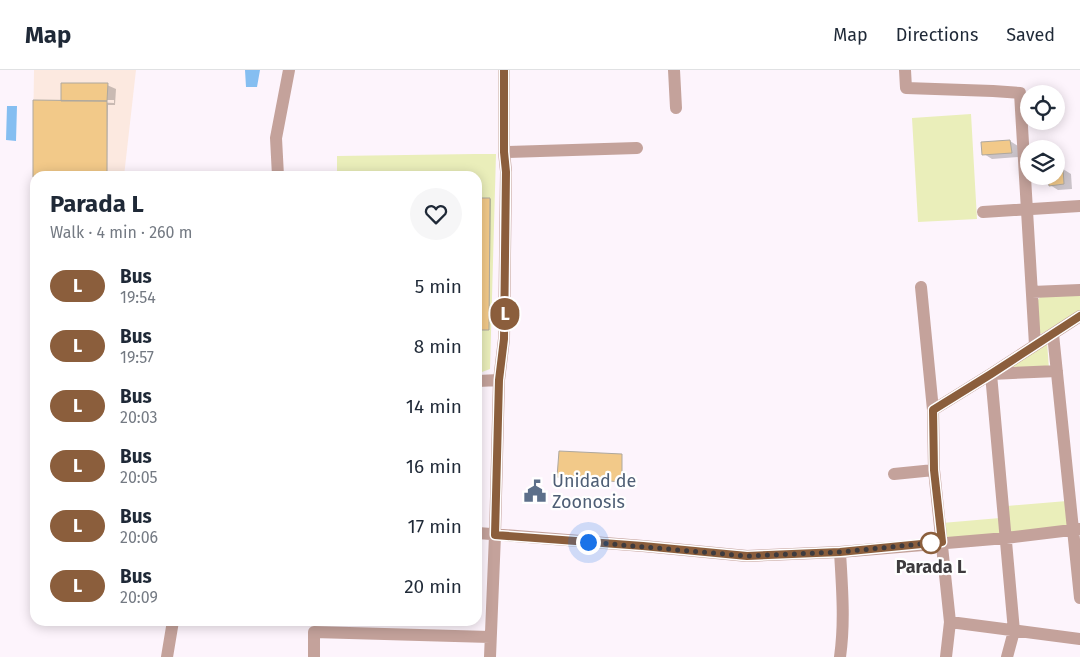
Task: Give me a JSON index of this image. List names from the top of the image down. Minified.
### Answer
{"places":{"public building":["Unidad de Zoonosis"],"other":["Parada L"]},"lines":["bus line L"],"page":{"header":"Map","nav":["Map","Directions","Saved"],"on_map":"L","heading":["Parada L","Walk · 4 min · 260 m"],"list":[{"mark":"L","name":"Bus","note":"19:54","value":"5 min"},{"mark":"L","name":"Bus","note":"19:57","value":"8 min"},{"mark":"L","name":"Bus","note":"20:03","value":"14 min"},{"mark":"L","name":"Bus","note":"20:05","value":"16 min"},{"mark":"L","name":"Bus","note":"20:06","value":"17 min"},{"mark":"L","name":"Bus","note":"20:09","value":"20 min"}]}}
